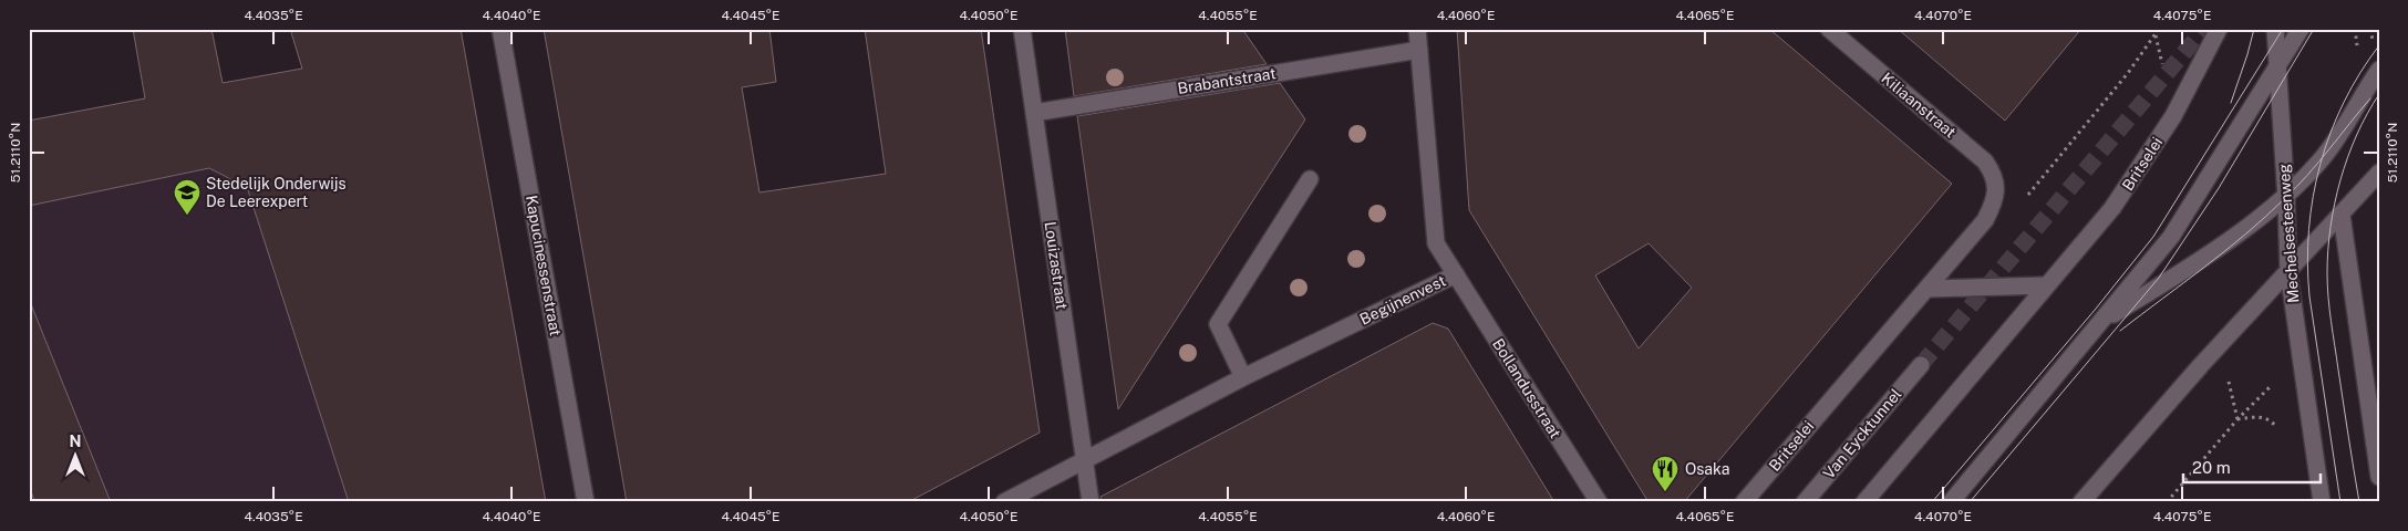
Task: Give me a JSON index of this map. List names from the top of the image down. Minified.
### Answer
{"streets":{"street":["Brabantstraat","Kiliaanstraat","Britselei","Mechelsesteenweg","Kapucinessenstraat","Louizastraat","Begijnenvest","Bollandusstraat","Van Eycktunnel"]},"crossings":[["Brabantstraat","Louizastraat"],["Brabantstraat","Begijnenvest"],["Kiliaanstraat","Britselei"],["Louizastraat","Begijnenvest"],["Begijnenvest","Bollandusstraat"]],"places":{"school or university":["Stedelijk Onderwijs De Leerexpert"],"restaurant":["Osaka"]},"scale_bar":"20 m","north":"top","coordinates":["4.4035°E","4.4040°E","4.4045°E","4.4050°E","4.4055°E","4.4060°E","4.4065°E","4.4070°E","4.4075°E","51.2110°N"]}
